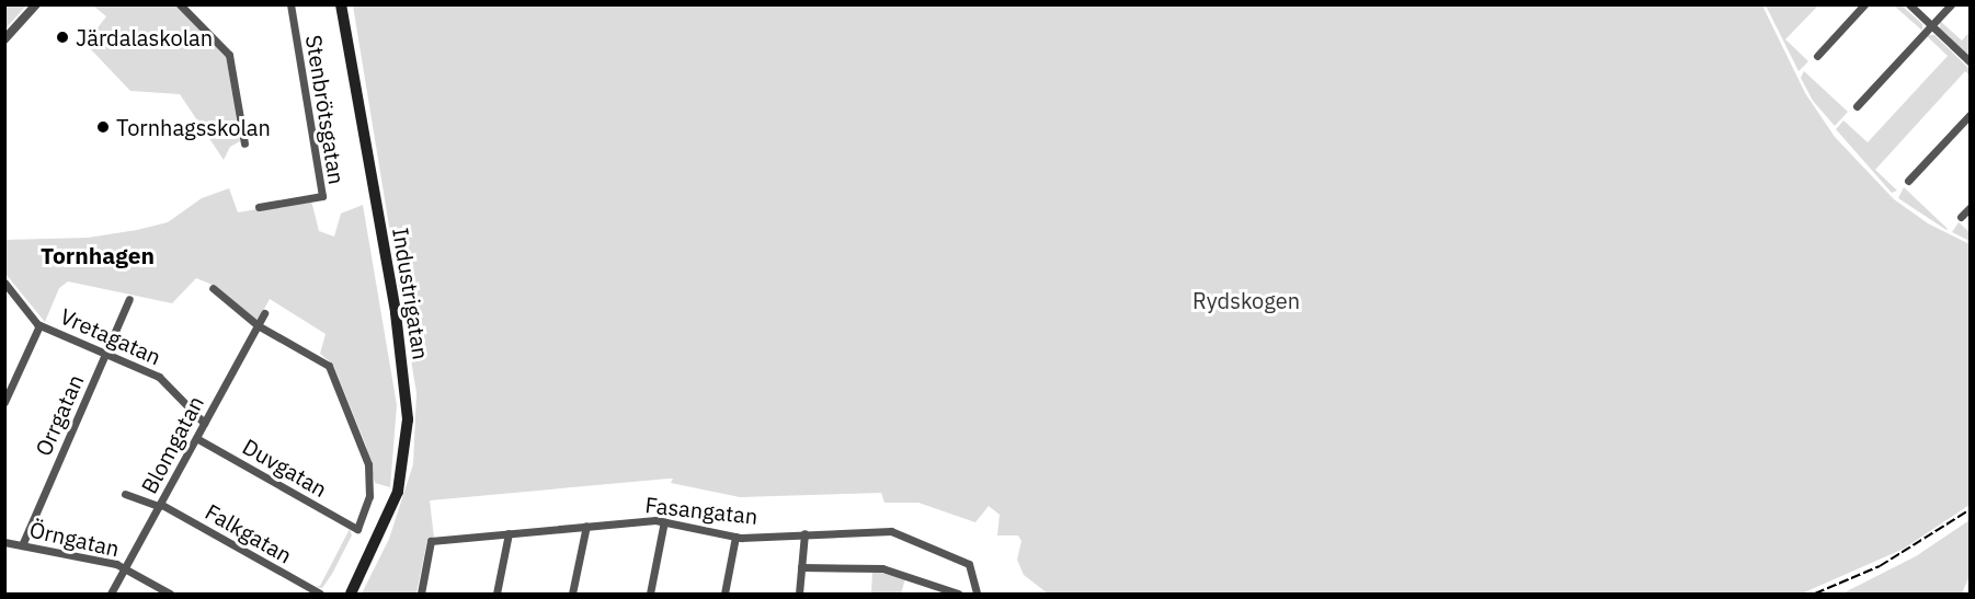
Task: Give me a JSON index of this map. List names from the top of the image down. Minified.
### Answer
{"streets":{"main road":["Industrigatan"],"street":["Stenbrötsgatan","Vretagatan","Orrgatan","Blomgatan","Duvgatan","Fasangatan","Falkgatan","Örngatan"]},"crossings":[["Vretagatan","Orrgatan"],["Vretagatan","Blomgatan"],["Orrgatan","Örngatan"],["Blomgatan","Duvgatan"],["Blomgatan","Falkgatan"],["Blomgatan","Örngatan"]],"districts":["Tornhagen"],"parks":["Rydskogen"],"places":["Järdalaskolan","Tornhagsskolan"]}
